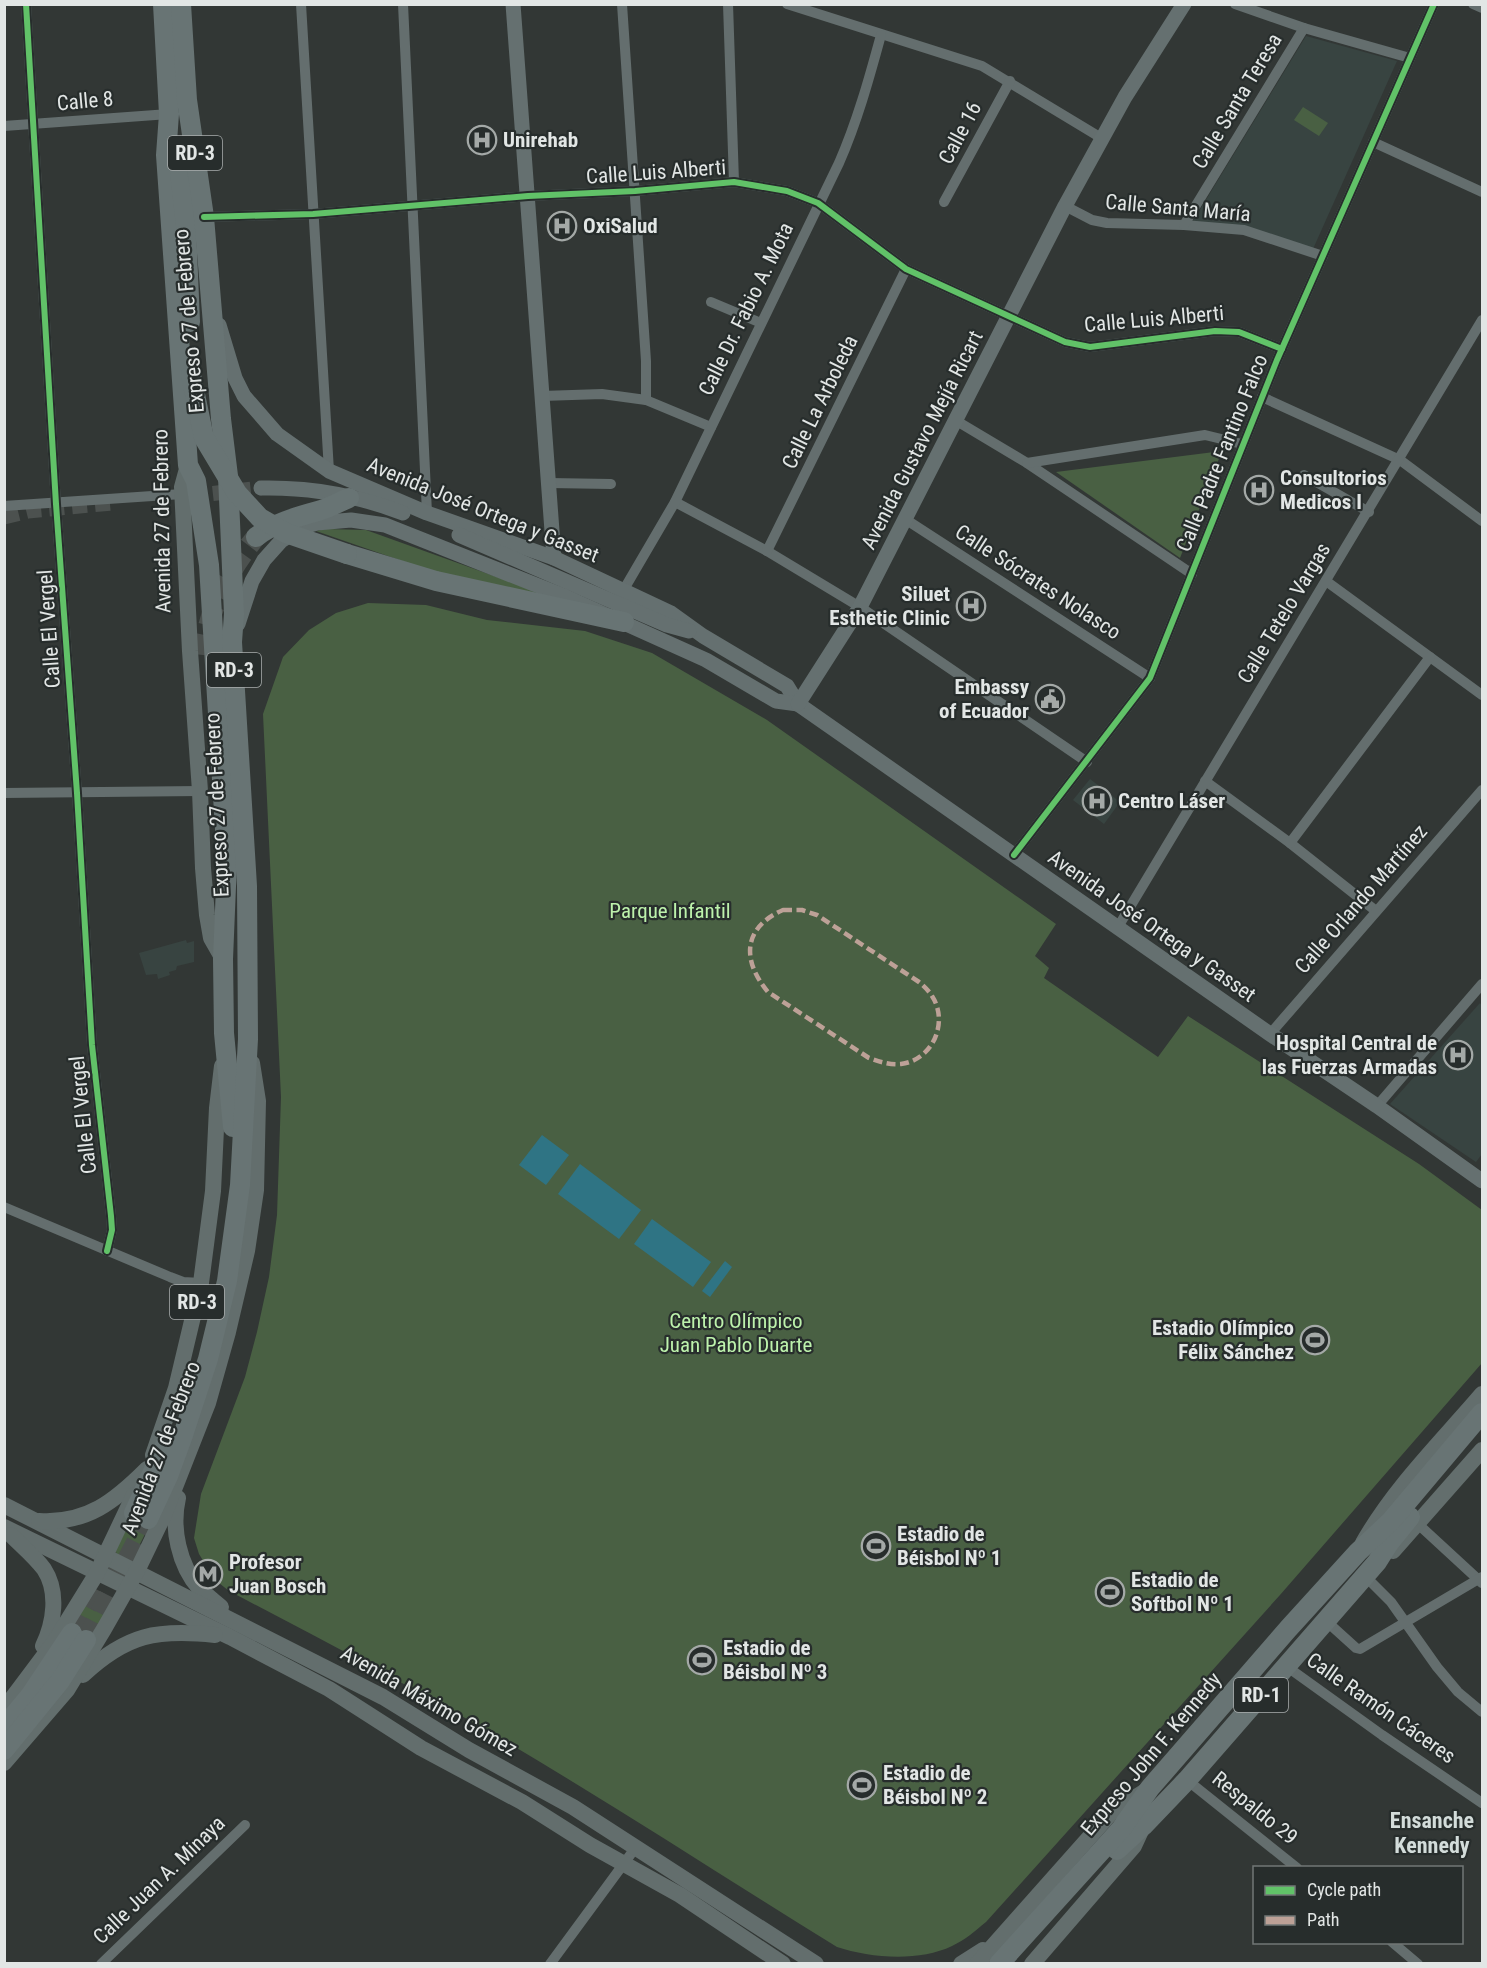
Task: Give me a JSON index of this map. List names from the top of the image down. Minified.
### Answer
{"streets":{"highway":["RD-3","Expreso 27 de Febrero","Avenida 27 de Febrero","RD-1","Expreso John F. Kennedy"],"main road":["Avenida Gustavo Mejía Ricart","Avenida José Ortega y Gasset","Avenida Máximo Gómez"],"street":["Calle 8","Calle Santa Teresa","Calle 16","Calle Luis Alberti","Calle Santa María","Calle Dr. Fabio A. Mota","Calle La Arboleda","Calle Padre Fantino Falco","Calle Sócrates Nolasco","Calle Tetelo Vargas","Calle El Vergel","Calle Orlando Martínez","Calle Ramón Cáceres","Respaldo 29","Calle Juan A. Minaya"]},"crossings":[["Calle 8","RD-3"],["Calle 8","Avenida 27 de Febrero"],["Calle 8","Calle El Vergel"],["Calle Santa Teresa","Calle Santa María"],["RD-3","Avenida 27 de Febrero"],["Calle Luis Alberti","Calle Dr. Fabio A. Mota"],["Calle Luis Alberti","Expreso 27 de Febrero"],["Calle Luis Alberti","Calle La Arboleda"],["Calle Luis Alberti","Avenida Gustavo Mejía Ricart"],["Calle Luis Alberti","Calle Padre Fantino Falco"],["Calle Santa María","Avenida Gustavo Mejía Ricart"],["Calle Santa María","Calle Padre Fantino Falco"],["Calle Dr. Fabio A. Mota","Avenida José Ortega y Gasset"],["Expreso 27 de Febrero","Avenida José Ortega y Gasset"],["Expreso 27 de Febrero","Avenida 27 de Febrero"],["Avenida Gustavo Mejía Ricart","Avenida José Ortega y Gasset"],["Avenida Gustavo Mejía Ricart","Calle Sócrates Nolasco"],["Calle Padre Fantino Falco","Avenida José Ortega y Gasset"],["Calle Padre Fantino Falco","Calle Sócrates Nolasco"],["Avenida José Ortega y Gasset","Calle Tetelo Vargas"],["Avenida José Ortega y Gasset","Calle Orlando Martínez"],["Avenida 27 de Febrero","Avenida Máximo Gómez"],["RD-1","Expreso John F. Kennedy"],["Calle Ramón Cáceres","Expreso John F. Kennedy"],["Expreso John F. Kennedy","Respaldo 29"]],"districts":["Ensanche Kennedy"],"parks":["Parque Infantil","Centro Olímpico Juan Pablo Duarte"],"places":{"hospital":["Unirehab","OxiSalud","Consultorios Medicos I","Siluet Esthetic Clinic","Centro Láser","Hospital Central de las Fuerzas Armadas"],"public building":["Embassy of Ecuador"],"sports":["Estadio Olímpico Félix Sánchez","Estadio de Béisbol Nº 1","Estadio de Softbol Nº 1","Estadio de Béisbol Nº 3","Estadio de Béisbol Nº 2"],"metro station":["Profesor Juan Bosch"]},"legend":["Cycle path","Path"]}
